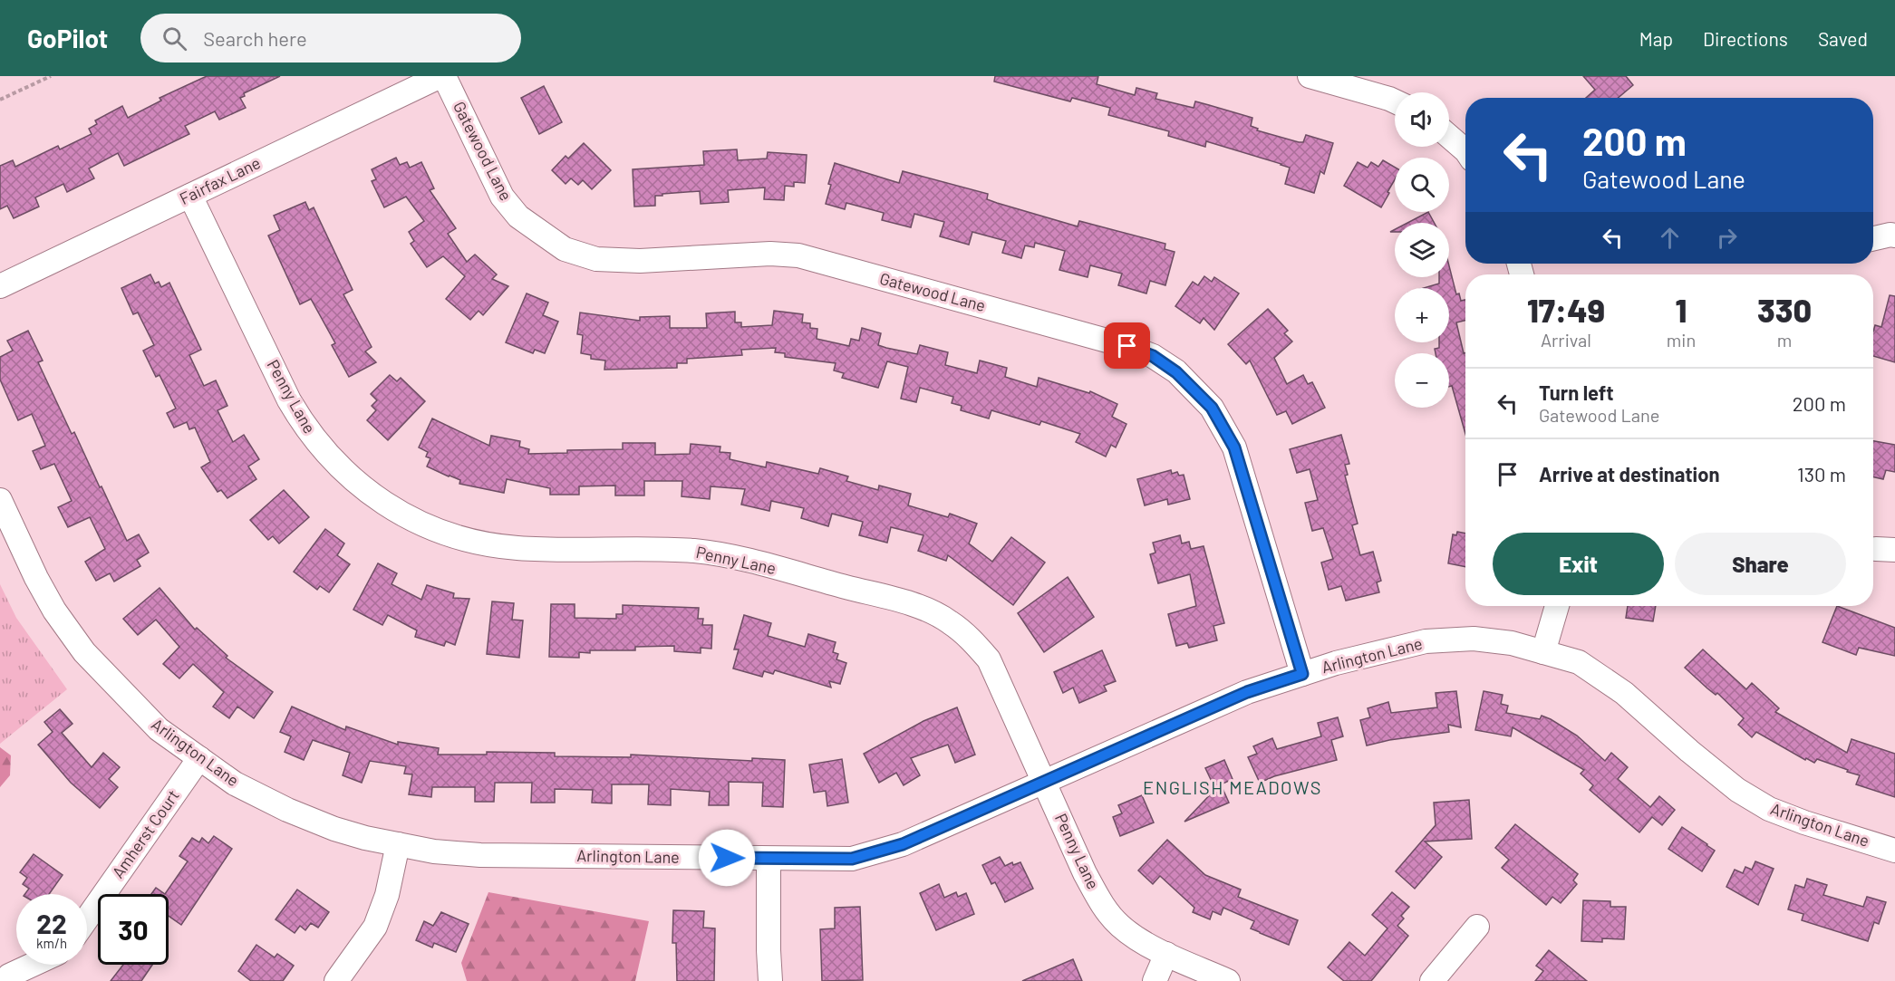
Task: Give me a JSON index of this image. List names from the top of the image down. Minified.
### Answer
{"streets":{"street":["Gatewood Lane","Fairfax Lane","Penny Lane","Arlington Lane","Amherst Court"]},"crossings":[["Gatewood Lane","Fairfax Lane"],["Gatewood Lane","Arlington Lane"],["Fairfax Lane","Penny Lane"],["Penny Lane","Arlington Lane"],["Arlington Lane","Amherst Court"]],"districts":["ENGLISH MEADOWS"],"page":{"header":"GoPilot","search":"Search here","nav":["Map","Directions","Saved"],"map_buttons":["+","−"],"turn":["200 m","Gatewood Lane"],"eta":["17:49","Arrival","1","min","330","m"],"list":[{"name":"Turn left","note":"Gatewood Lane","value":"200 m"},{"name":"Arrive at destination","value":"130 m"}],"buttons":["Exit","Share"],"speed":"22 km/h","limit":"30"}}
